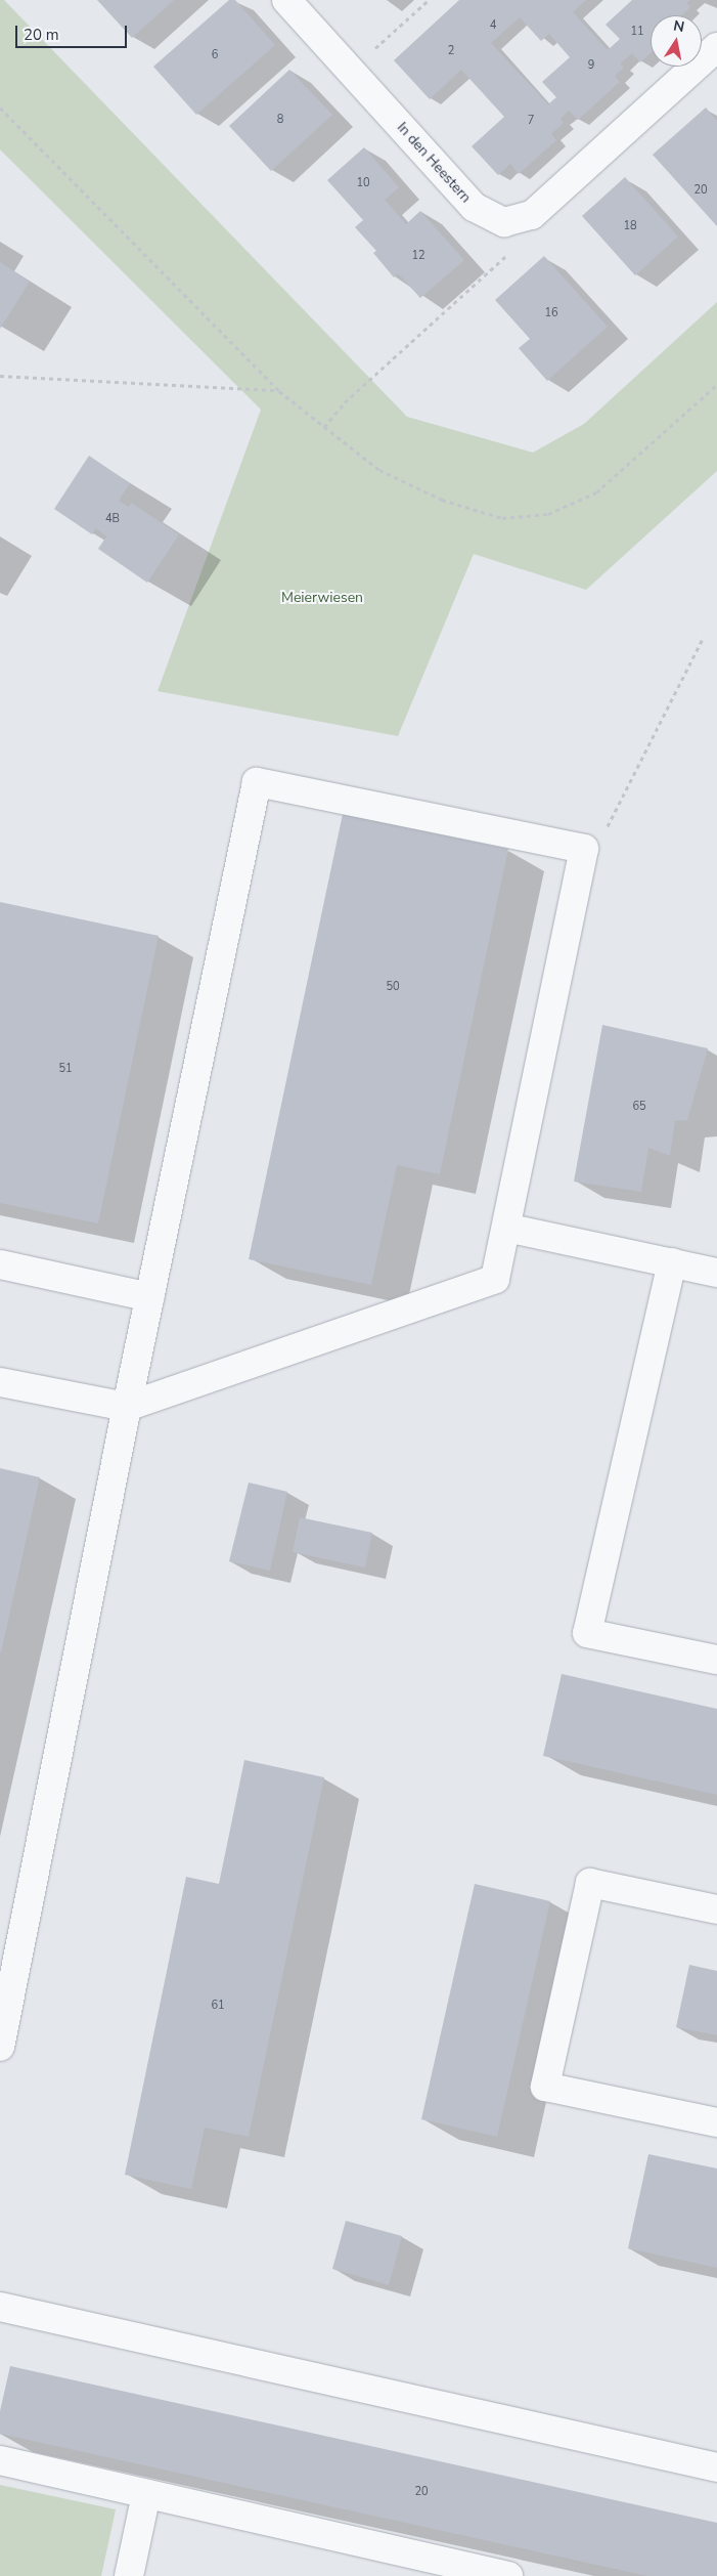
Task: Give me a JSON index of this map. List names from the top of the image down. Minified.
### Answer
{"streets":{"street":["In den Heestern"]},"parks":["Meierwiesen"],"house_numbers":["4","11","2","6","9","8","7","10","20","18","12","16","4B","50","51","65","61","20"],"scale_bar":"20 m","north":"top"}
